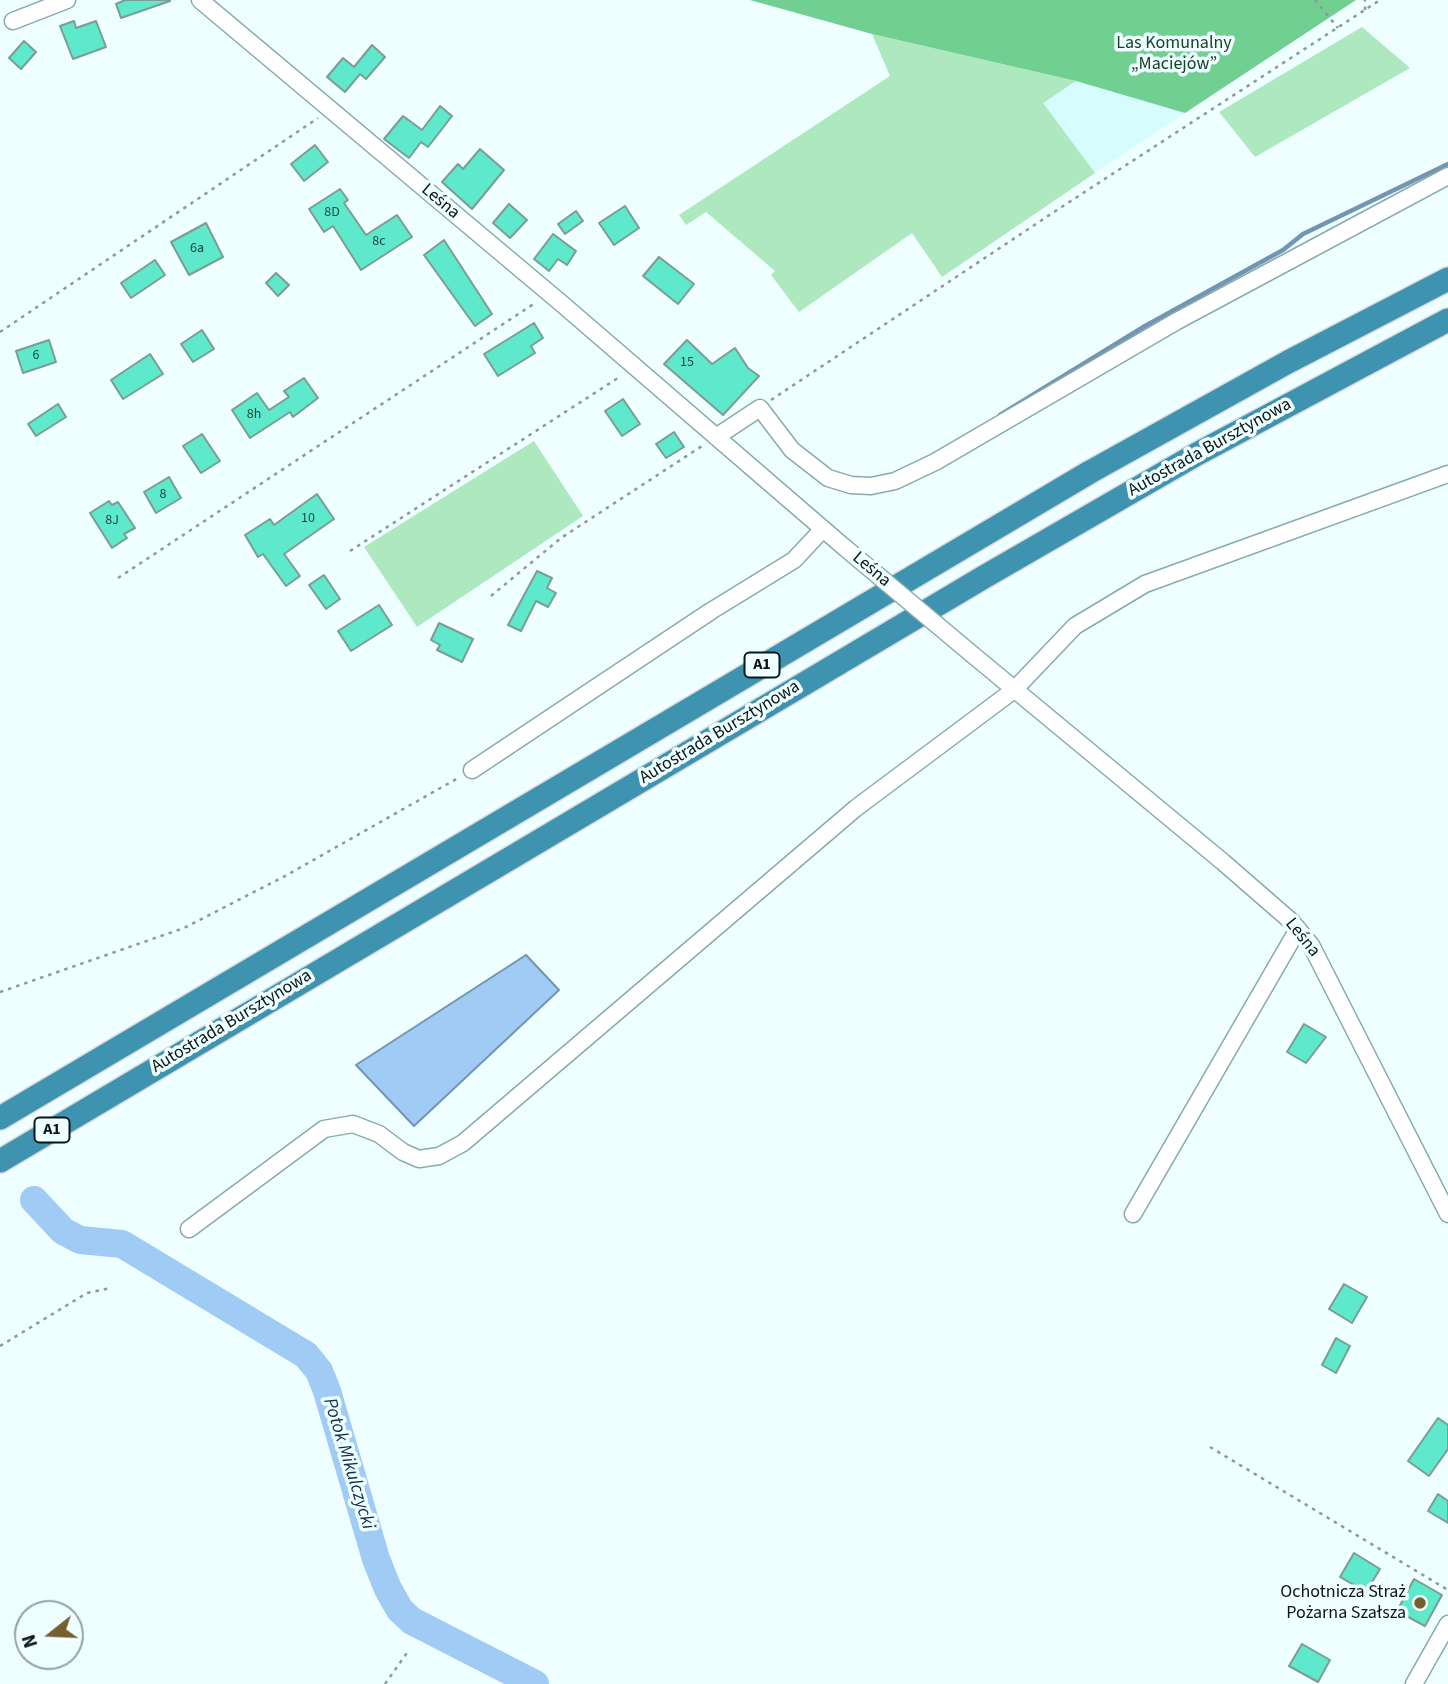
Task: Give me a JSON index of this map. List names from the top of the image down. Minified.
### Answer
{"streets":{"highway":["Autostrada Bursztynowa","A1"],"street":["Leśna"]},"water":["Potok Mikulczycki"],"parks":["Las Komunalny „Maciejów”"],"places":["Ochotnicza Straż Pożarna Szałsza"],"house_numbers":["8D","8c","6a","6","15","8h","8","10","8J"],"north":"left"}
